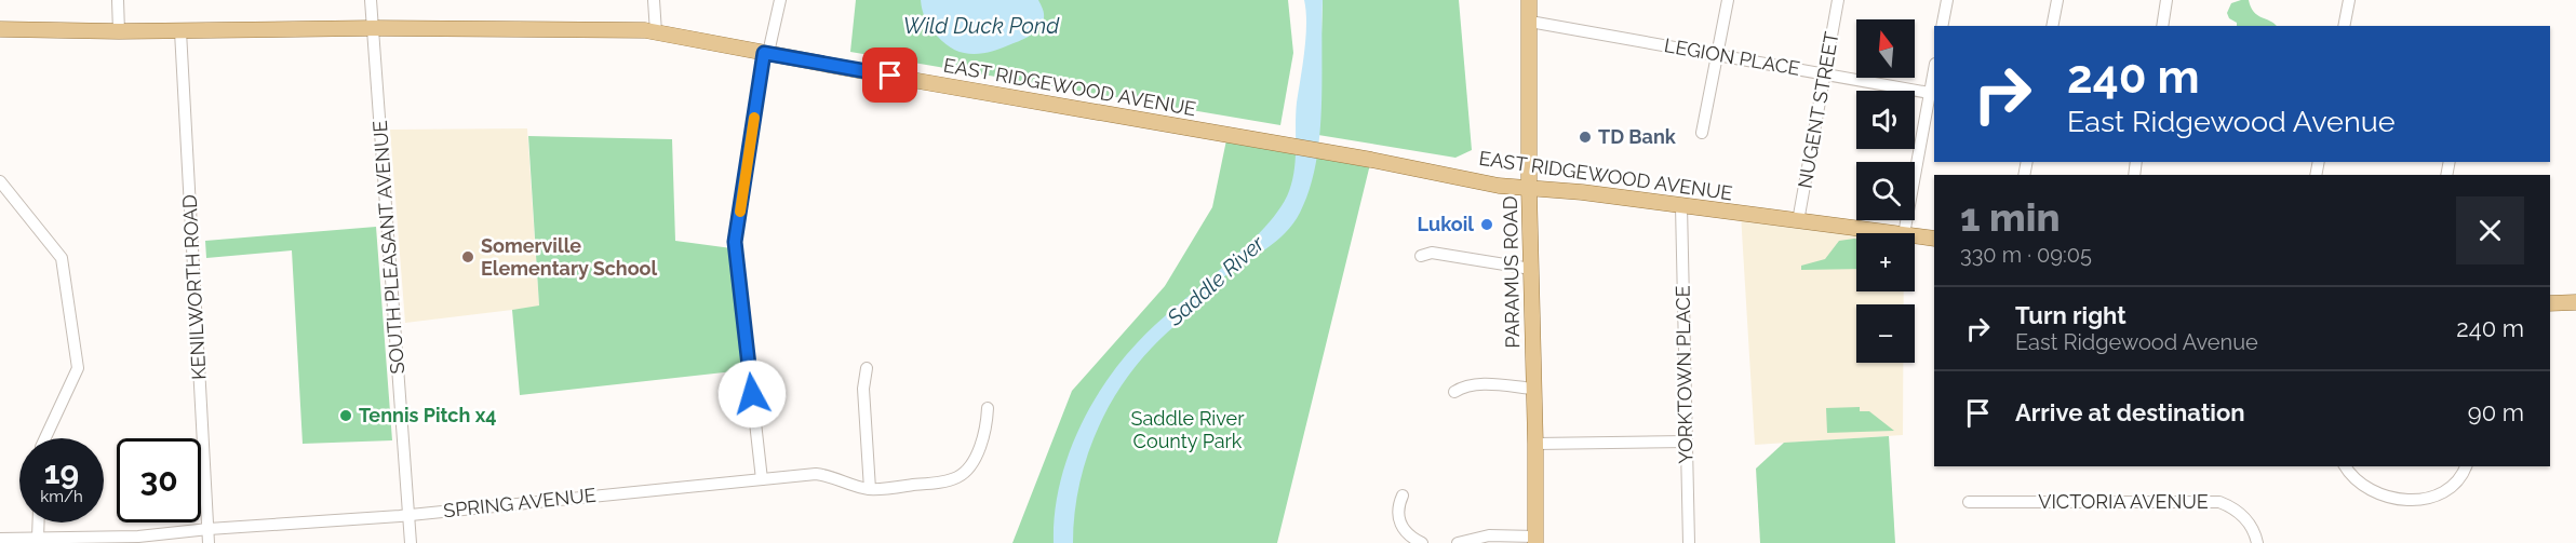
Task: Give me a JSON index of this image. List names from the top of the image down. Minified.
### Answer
{"streets":{"main road":["EAST RIDGEWOOD AVENUE","PARAMUS ROAD"],"street":["LEGION PLACE","NUGENT STREET","SOUTH PLEASANT AVENUE","KENILWORTH ROAD","YORKTOWN PLACE","VICTORIA AVENUE","SPRING AVENUE"]},"crossings":[["LEGION PLACE","NUGENT STREET"],["LEGION PLACE","PARAMUS ROAD"],["EAST RIDGEWOOD AVENUE","NUGENT STREET"],["EAST RIDGEWOOD AVENUE","SOUTH PLEASANT AVENUE"],["EAST RIDGEWOOD AVENUE","PARAMUS ROAD"],["EAST RIDGEWOOD AVENUE","KENILWORTH ROAD"],["EAST RIDGEWOOD AVENUE","YORKTOWN PLACE"],["SOUTH PLEASANT AVENUE","SPRING AVENUE"],["KENILWORTH ROAD","SPRING AVENUE"]],"water":["Wild Duck Pond","Saddle River"],"parks":["Saddle River County Park"],"places":["TD Bank","Lukoil","Somerville Elementary School","Tennis Pitch x4"],"north":"top","page":{"map_buttons":["+","−"],"turn":["240 m","East Ridgewood Avenue"],"heading":["1 min","330 m · 09:05"],"list":[{"name":"Turn right","note":"East Ridgewood Avenue","value":"240 m"},{"name":"Arrive at destination","value":"90 m"}],"speed":"19 km/h","limit":"30"}}
